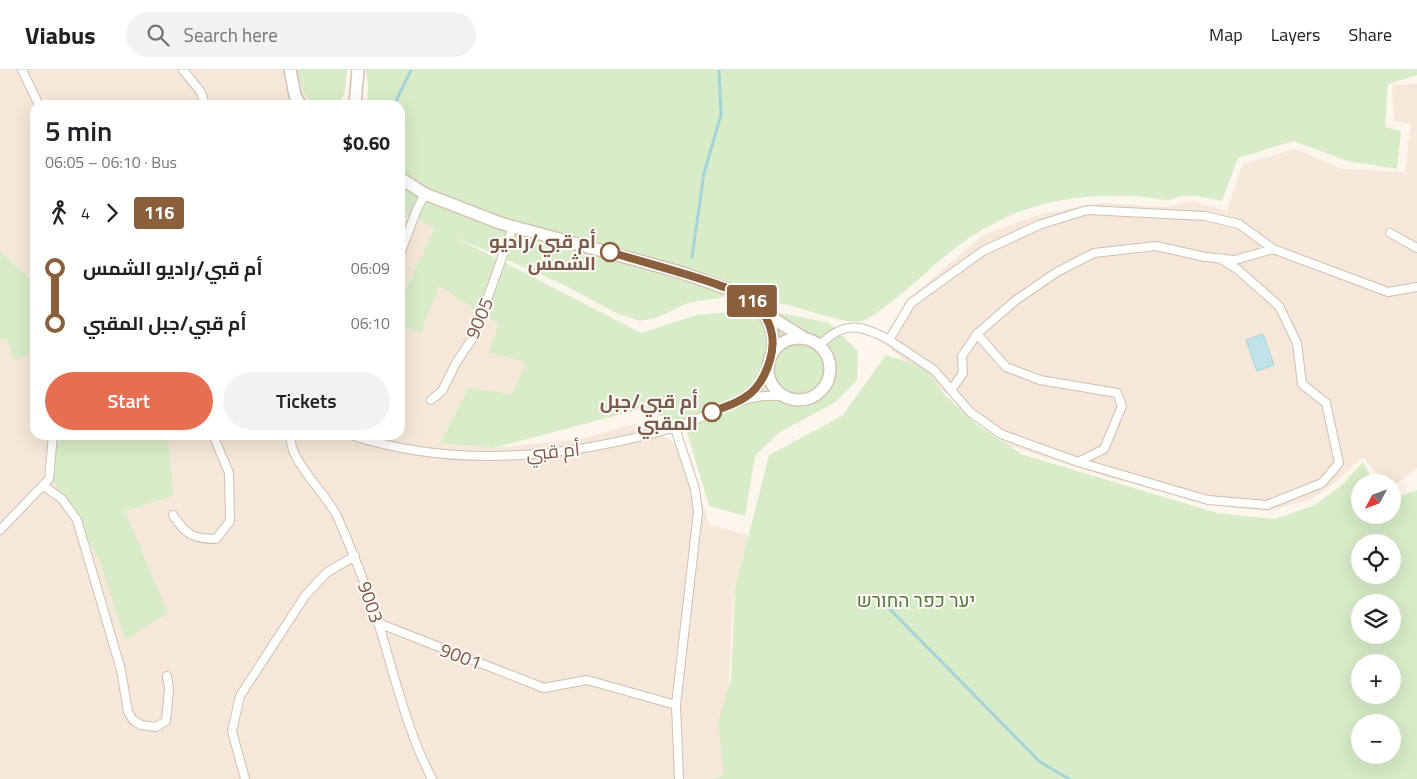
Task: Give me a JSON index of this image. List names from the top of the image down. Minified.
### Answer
{"streets":{"street":["9005","أم قبي","9003","9001"]},"crossings":[["9003","9001"]],"parks":["יער כפר החורש"],"places":["أم قبي/راديو الشمس","أم قبي/جبل المقبي"],"lines":["bus line 116"],"north":"bottom left","page":{"header":"Viabus","search":"Search here","nav":["Map","Layers","Share"],"on_map":"116","heading":["5 min","06:05 – 06:10 · Bus","$0.60"],"legs":["4","116"],"list":[{"name":"أم قبي/راديو الشمس","value":"06:09"},{"name":"أم قبي/جبل المقبي","value":"06:10"}],"buttons":["Start","Tickets"],"map_buttons":["+","−"]}}
